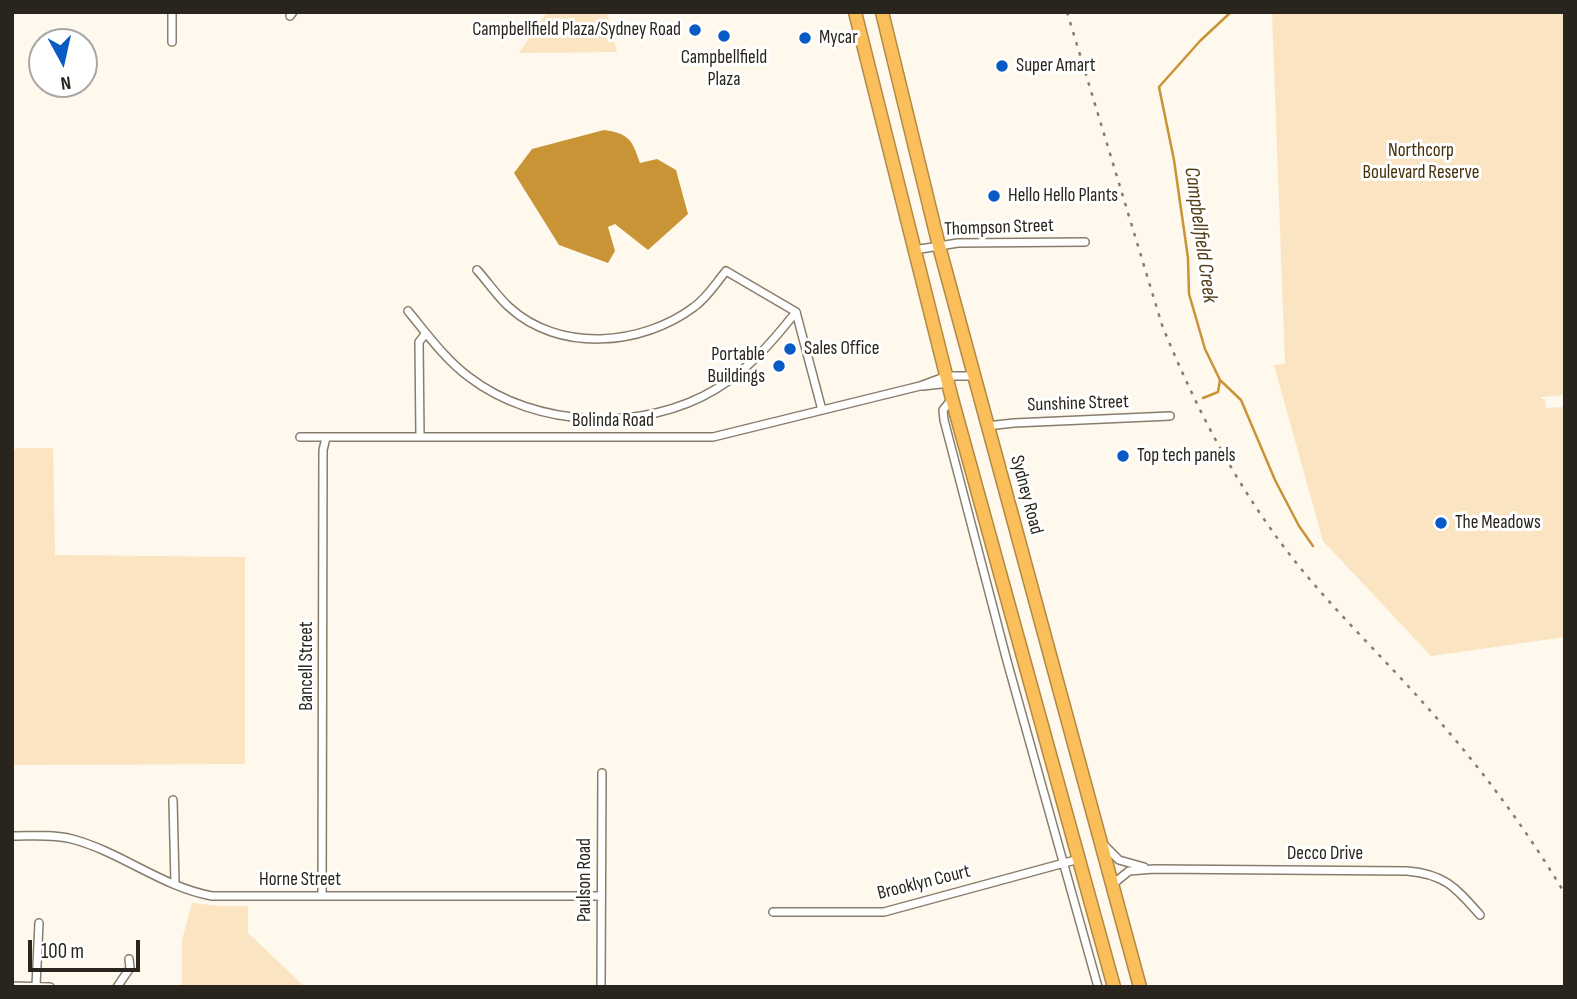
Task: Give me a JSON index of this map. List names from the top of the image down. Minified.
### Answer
{"streets":{"highway":["Sydney Road"],"street":["Thompson Street","Sunshine Street","Bolinda Road","Bancell Street","Decco Drive","Horne Street","Paulson Road","Brooklyn Court"]},"crossings":[["Thompson Street","Sydney Road"],["Sunshine Street","Sydney Road"],["Bolinda Road","Sydney Road"],["Bolinda Road","Bancell Street"],["Sydney Road","Decco Drive"],["Bancell Street","Horne Street"],["Horne Street","Paulson Road"]],"water":["Campbellfield Creek"],"parks":["Northcorp Boulevard Reserve"],"places":["Campbellfield Plaza/Sydney Road","Campbellfield Plaza","Mycar","Super Amart","Hello Hello Plants","Sales Office","Portable Buildings","Top tech panels","The Meadows"],"scale_bar":"100 m","north":"bottom"}
